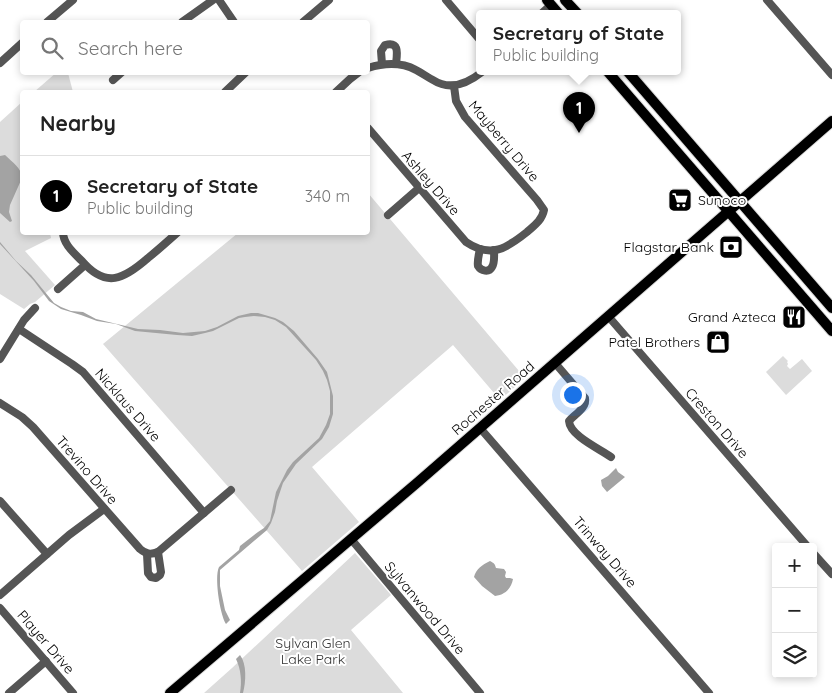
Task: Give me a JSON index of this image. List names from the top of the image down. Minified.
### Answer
{"streets":{"main road":["Rochester Road"],"street":["Mayberry Drive","Ashley Drive","Nicklaus Drive","Creston Drive","Trevino Drive","Trinway Drive","Sylvanwood Drive","Player Drive"]},"crossings":[["Rochester Road","Creston Drive"],["Rochester Road","Trinway Drive"],["Rochester Road","Sylvanwood Drive"],["Nicklaus Drive","Trevino Drive"]],"parks":["Sylvan Glen Lake Park"],"places":{"supermarket":["Sunoco"],"bank":["Flagstar Bank"],"restaurant":["Grand Azteca"],"shop":["Patel Brothers"]},"page":{"popup":["Secretary of State","Public building"],"search":"Search here","heading":"Nearby","pins":"1","list":[{"mark":"1","name":"Secretary of State","note":"Public building","value":"340 m"}],"map_buttons":["+","−"]}}
